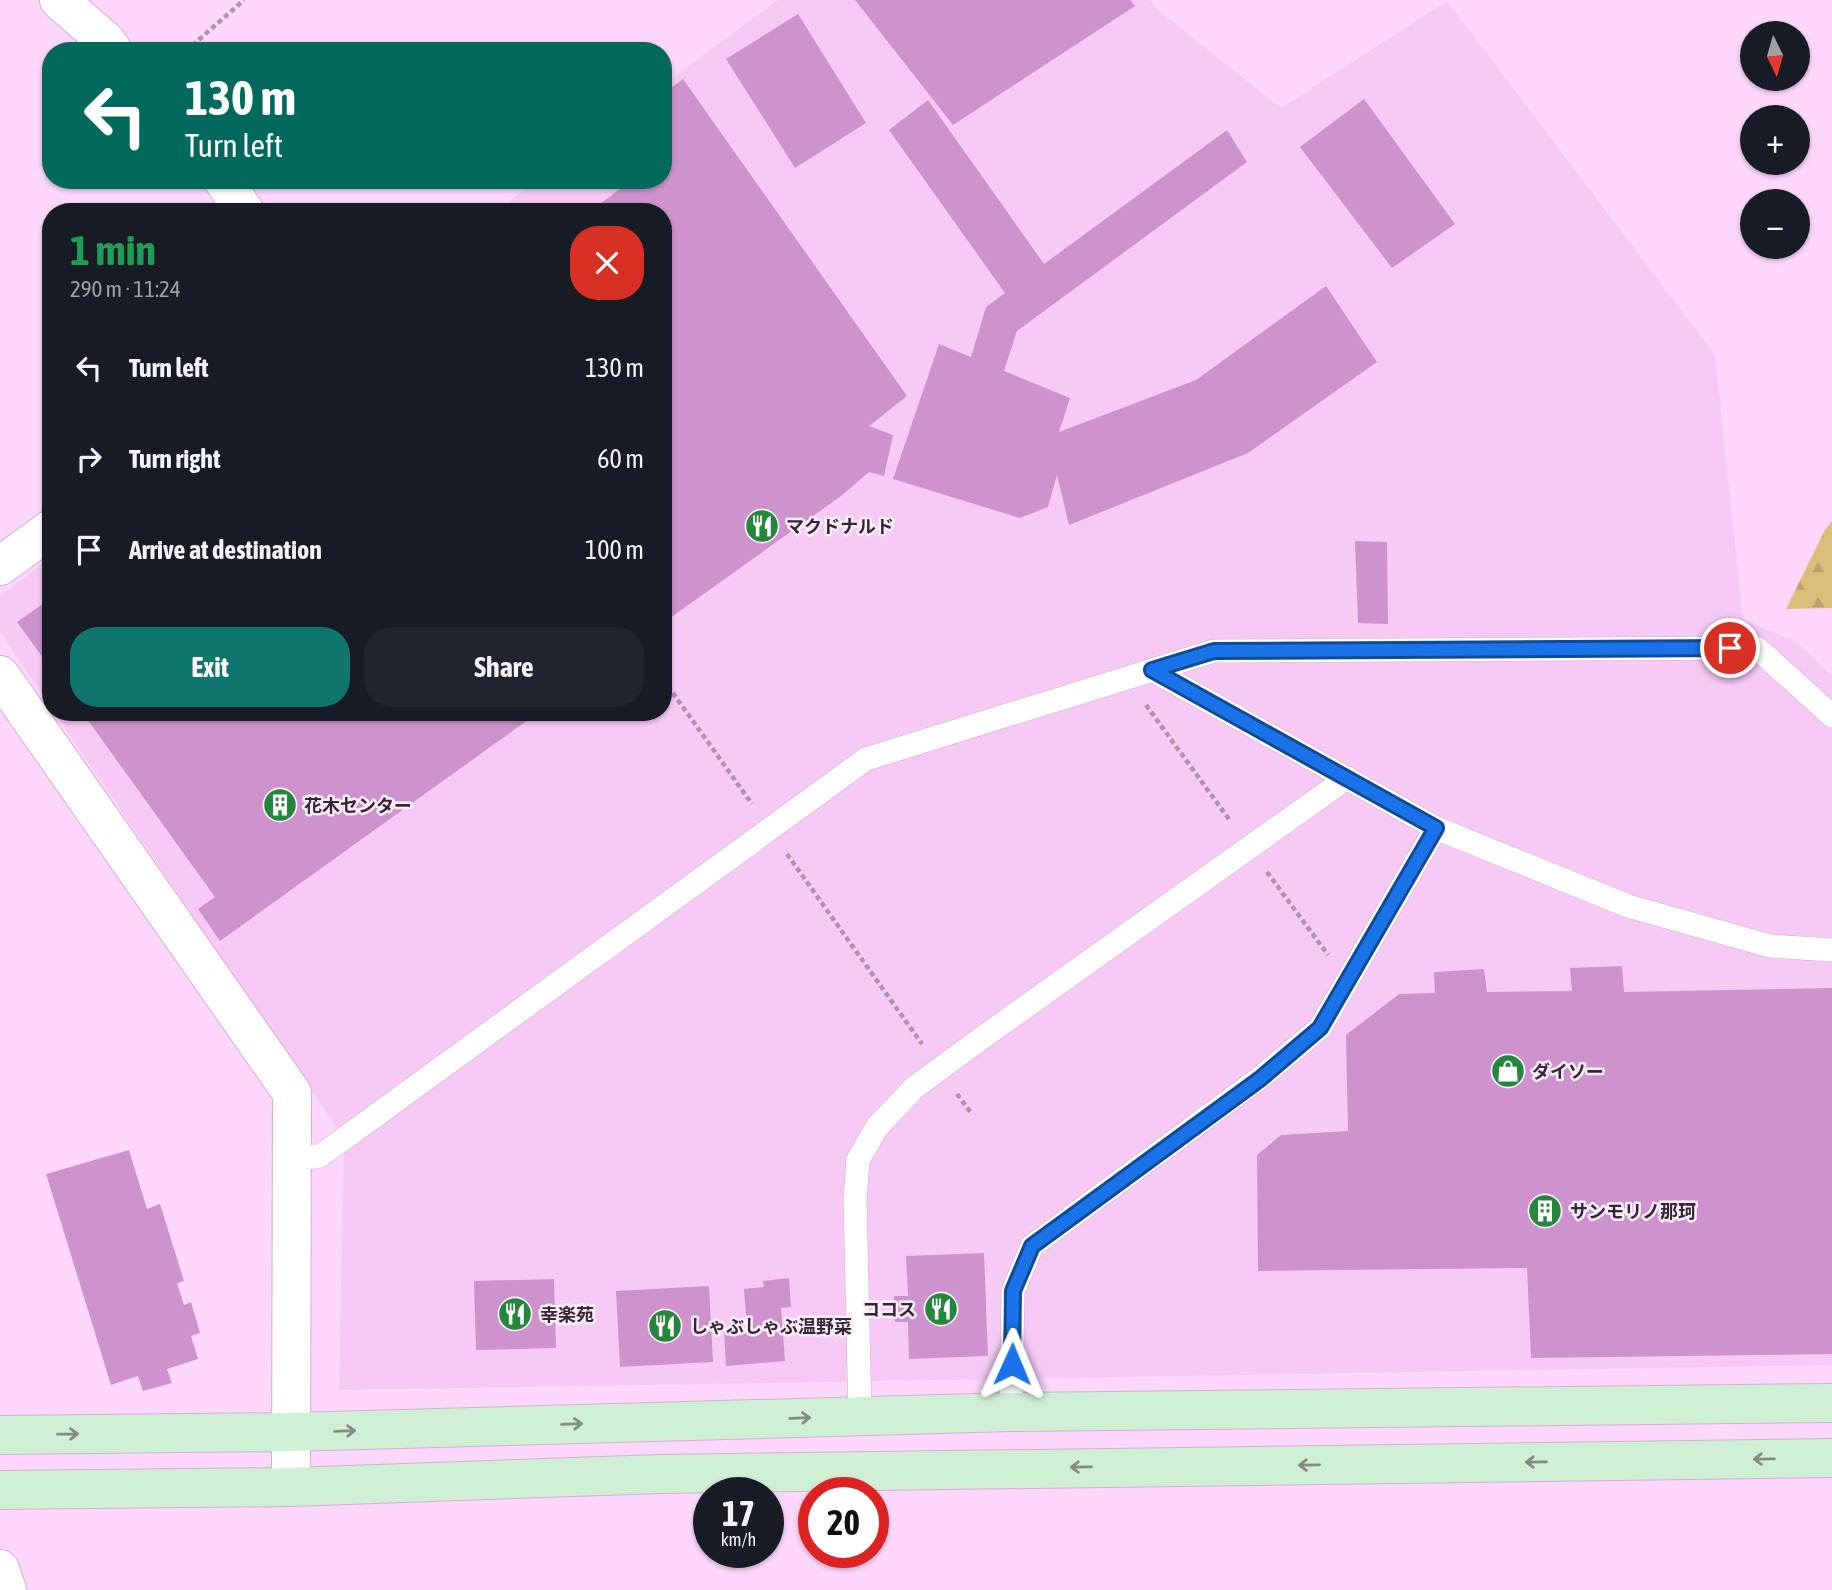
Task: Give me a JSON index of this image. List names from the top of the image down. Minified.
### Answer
{"places":{"restaurant":["マクドナルド","ココス","幸楽苑","しゃぶしゃぶ温野菜"],"building":["花木センター","サンモリノ那珂"],"shop":["ダイソー"]},"north":"bottom","page":{"map_buttons":["+","−"],"turn":["130 m","Turn left"],"heading":["1 min","290 m · 11:24"],"list":[{"name":"Turn left","value":"130 m"},{"name":"Turn right","value":"60 m"},{"name":"Arrive at destination","value":"100 m"}],"buttons":["Exit","Share"],"speed":"17 km/h","limit":"20"}}
